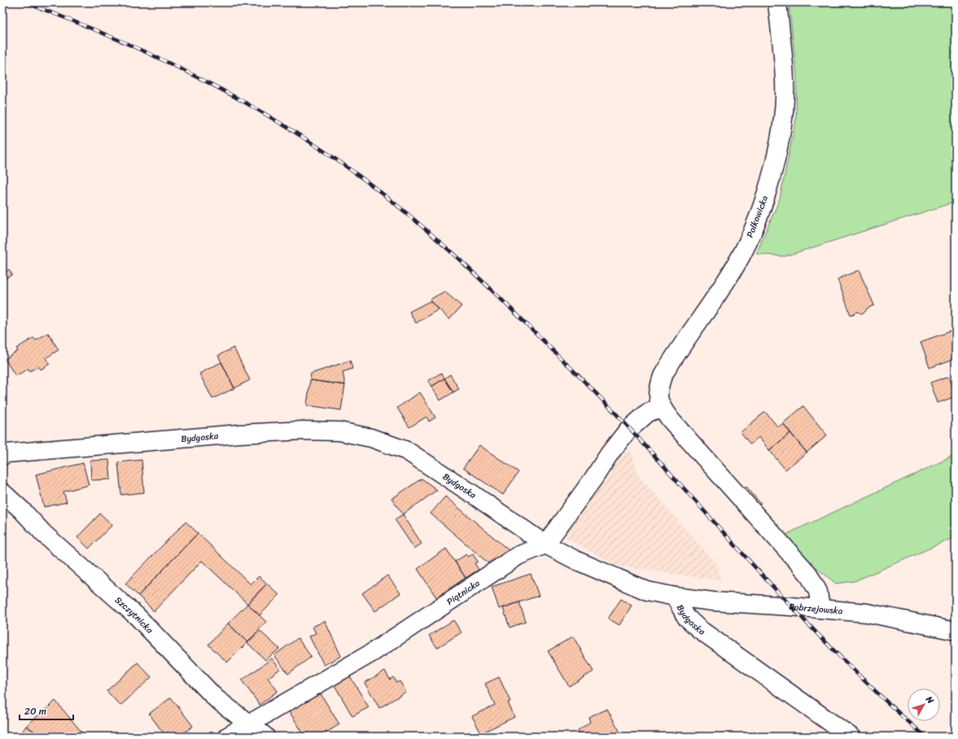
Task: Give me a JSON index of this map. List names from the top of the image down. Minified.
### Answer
{"streets":{"street":["Polkowicka","Bydgoska","Piątnicka","Dobrzejowska","Szczytnicka"]},"crossings":[["Bydgoska","Piątnicka"],["Bydgoska","Dobrzejowska"],["Piątnicka","Szczytnicka"]],"scale_bar":"20 m","north":"top right"}
